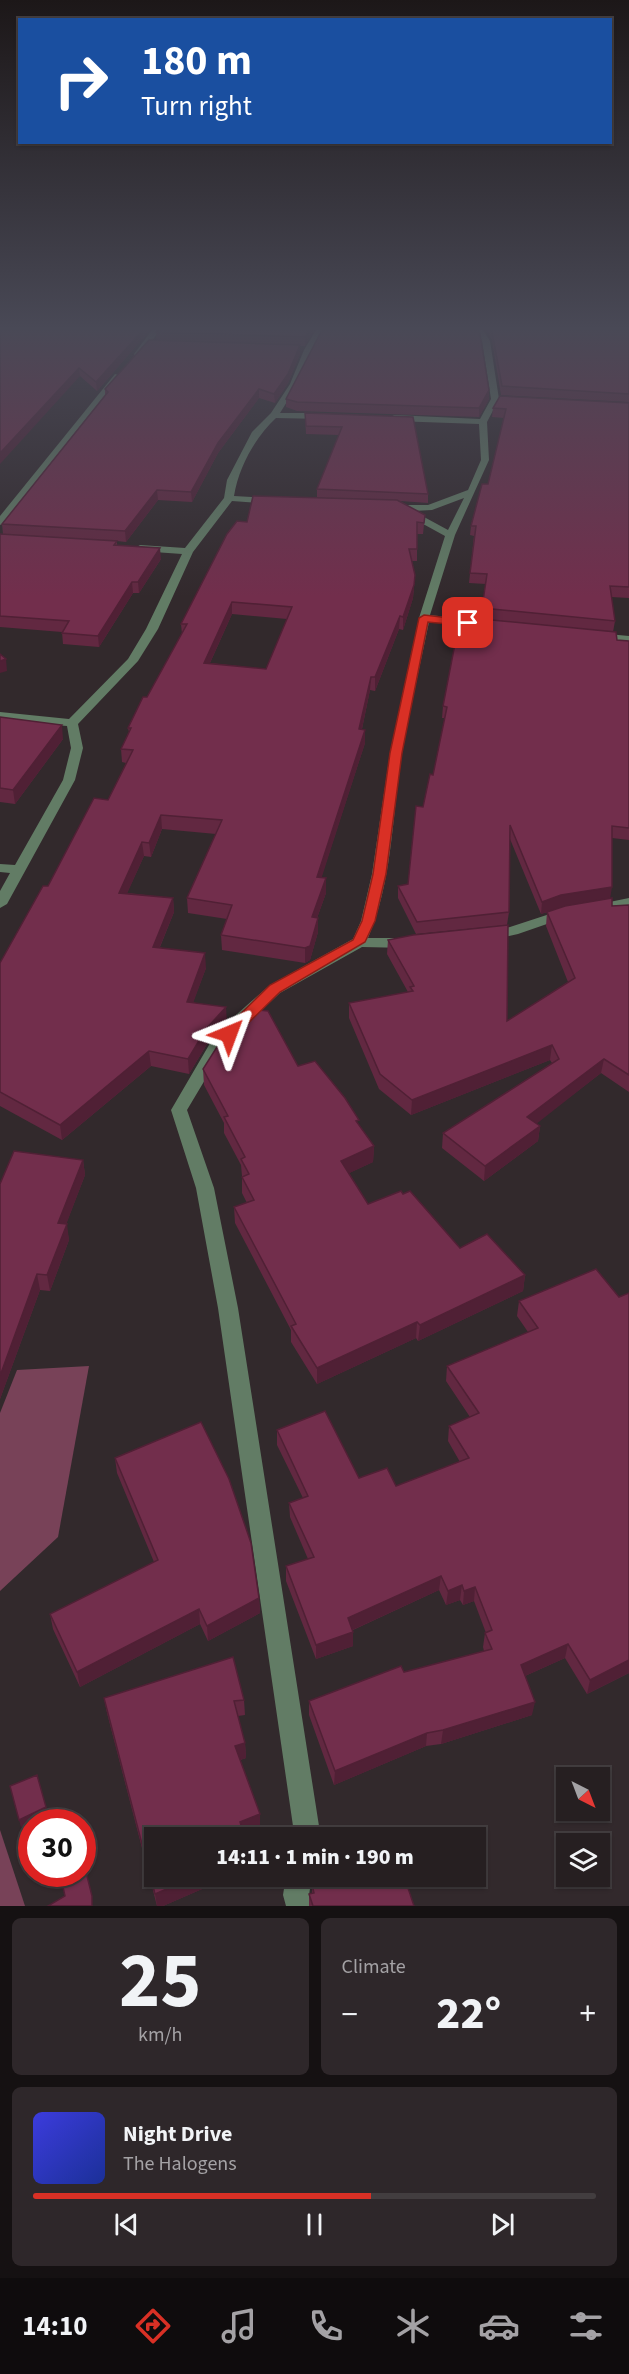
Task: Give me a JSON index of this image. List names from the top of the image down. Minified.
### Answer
{"north":"bottom right","page":{"turn":["180 m","Turn right"],"limit":"30","trip":"14:11 · 1 min · 190 m","tile":[["25","km/h"],"Climate"],"heat":["−","22°","+"],"song":["Night Drive","The Halogens"],"tabs":"14:10"}}
